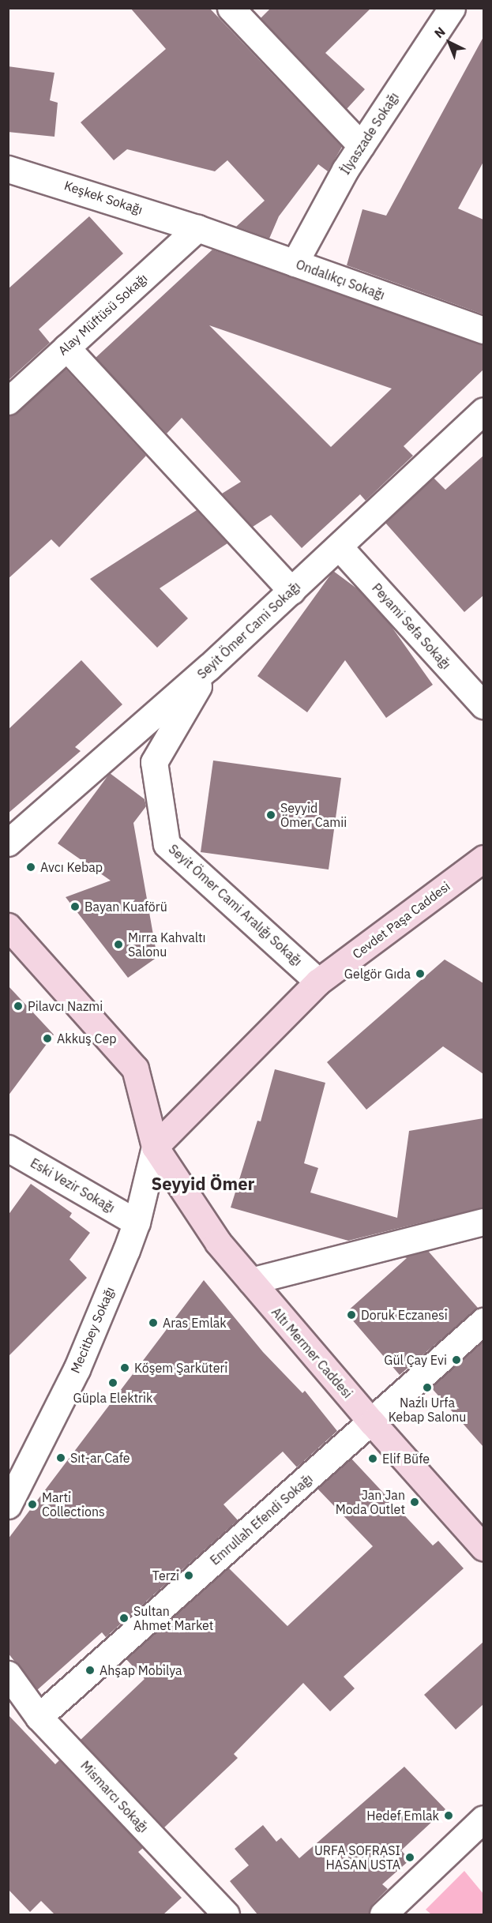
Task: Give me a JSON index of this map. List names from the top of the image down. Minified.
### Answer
{"streets":{"street":["İlyaszade Sokağı","Keşkek Sokağı","Ondalıkçı Sokağı","Alay Müftüsü Sokağı","Peyami Sefa Sokağı","Seyit Ömer Cami Sokağı","Seyit Ömer Cami Aralığı Sokağı","Cevdet Paşa Caddesi","Eski Vezir Sokağı","Meсitbey Sokağı","Altı Mermer Caddesi","Emrullah Efendi Sokağı","Mismarcı Sokağı"]},"crossings":[["İlyaszade Sokağı","Ondalıkçı Sokağı"],["Keşkek Sokağı","Ondalıkçı Sokağı"],["Keşkek Sokağı","Alay Müftüsü Sokağı"],["Ondalıkçı Sokağı","Alay Müftüsü Sokağı"],["Peyami Sefa Sokağı","Seyit Ömer Cami Sokağı"],["Seyit Ömer Cami Sokağı","Seyit Ömer Cami Aralığı Sokağı"],["Seyit Ömer Cami Aralığı Sokağı","Cevdet Paşa Caddesi"],["Cevdet Paşa Caddesi","Meсitbey Sokağı"],["Cevdet Paşa Caddesi","Altı Mermer Caddesi"],["Eski Vezir Sokağı","Meсitbey Sokağı"],["Meсitbey Sokağı","Altı Mermer Caddesi"],["Altı Mermer Caddesi","Emrullah Efendi Sokağı"],["Emrullah Efendi Sokağı","Mismarcı Sokağı"]],"districts":["Seyyid Ömer"],"places":["Seyyid Ömer Camii","Avcı Kebap","Bayan Kuaförü","Mırra Kahvaltı Salonu","Gelgör Gıda","Pilavcı Nazmi","Akkuş Cep","Doruk Eczanesi","Aras Emlak","Gül Çay Evi","Köşem Şarküteri","Güpla Elektrik","Nazlı Urfa Kebap Salonu","Sıt-ar Cafe","Elif Büfe","Jan Jan Moda Outlet","Marti Collections","Terzi","Sultan Ahmet Market","Ahşap Mobilya","Hedef Emlak","URFA SOFRASI HASAN USTA"],"north":"top left"}
